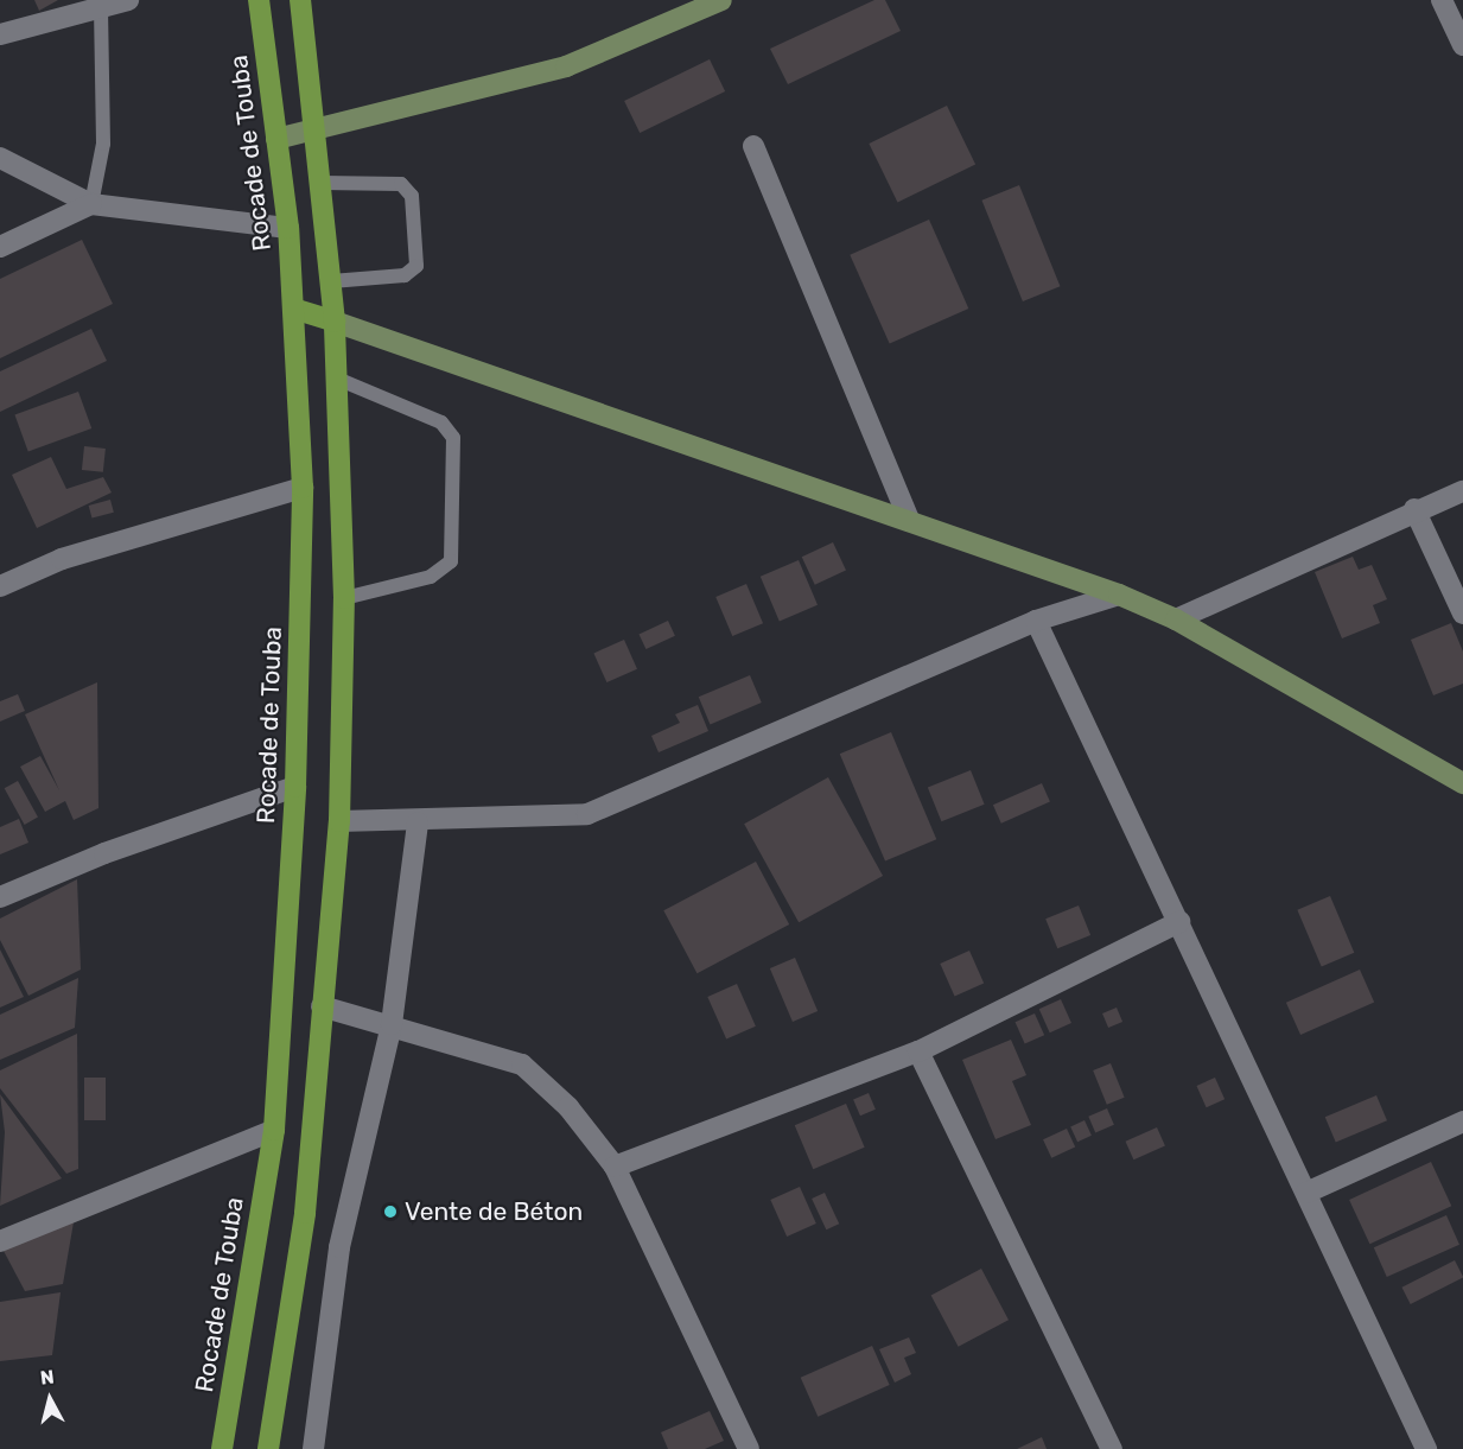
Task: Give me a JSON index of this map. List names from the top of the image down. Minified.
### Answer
{"streets":{"main road":["Rocade de Touba"]},"places":["Vente de Béton"],"north":"top"}
